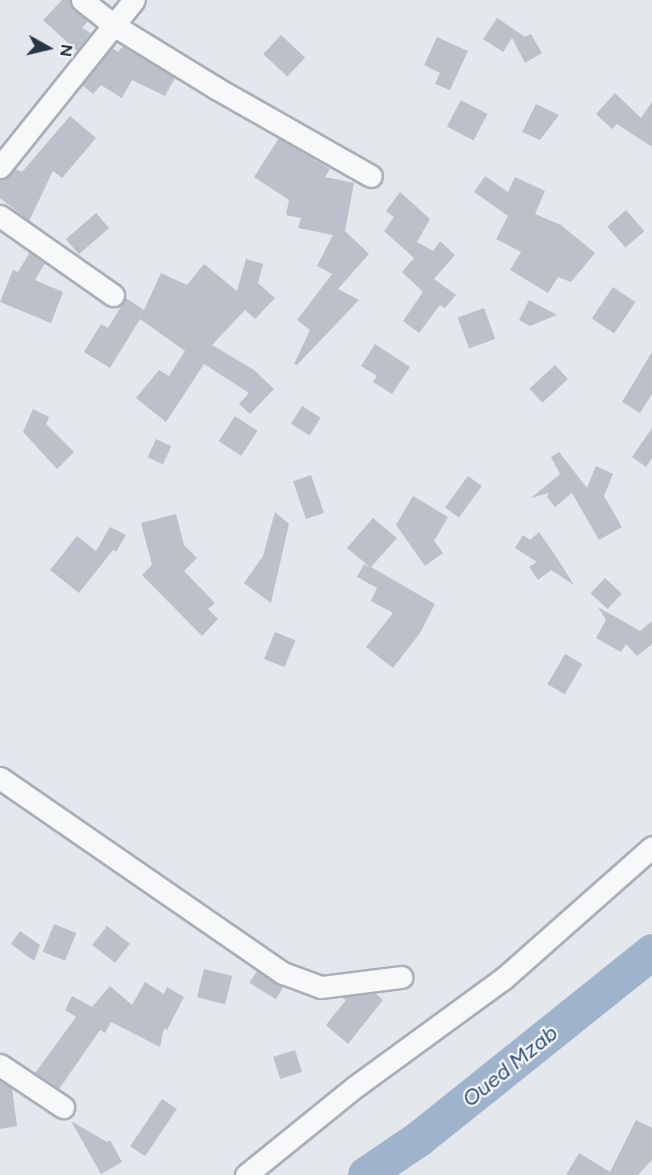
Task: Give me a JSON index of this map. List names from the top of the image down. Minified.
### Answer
{"water":["Oued Mzab"],"north":"right"}
